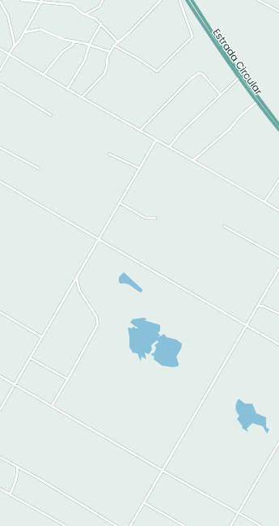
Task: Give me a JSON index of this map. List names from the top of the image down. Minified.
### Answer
{"streets":{"main road":["Estrada Circular"]}}
